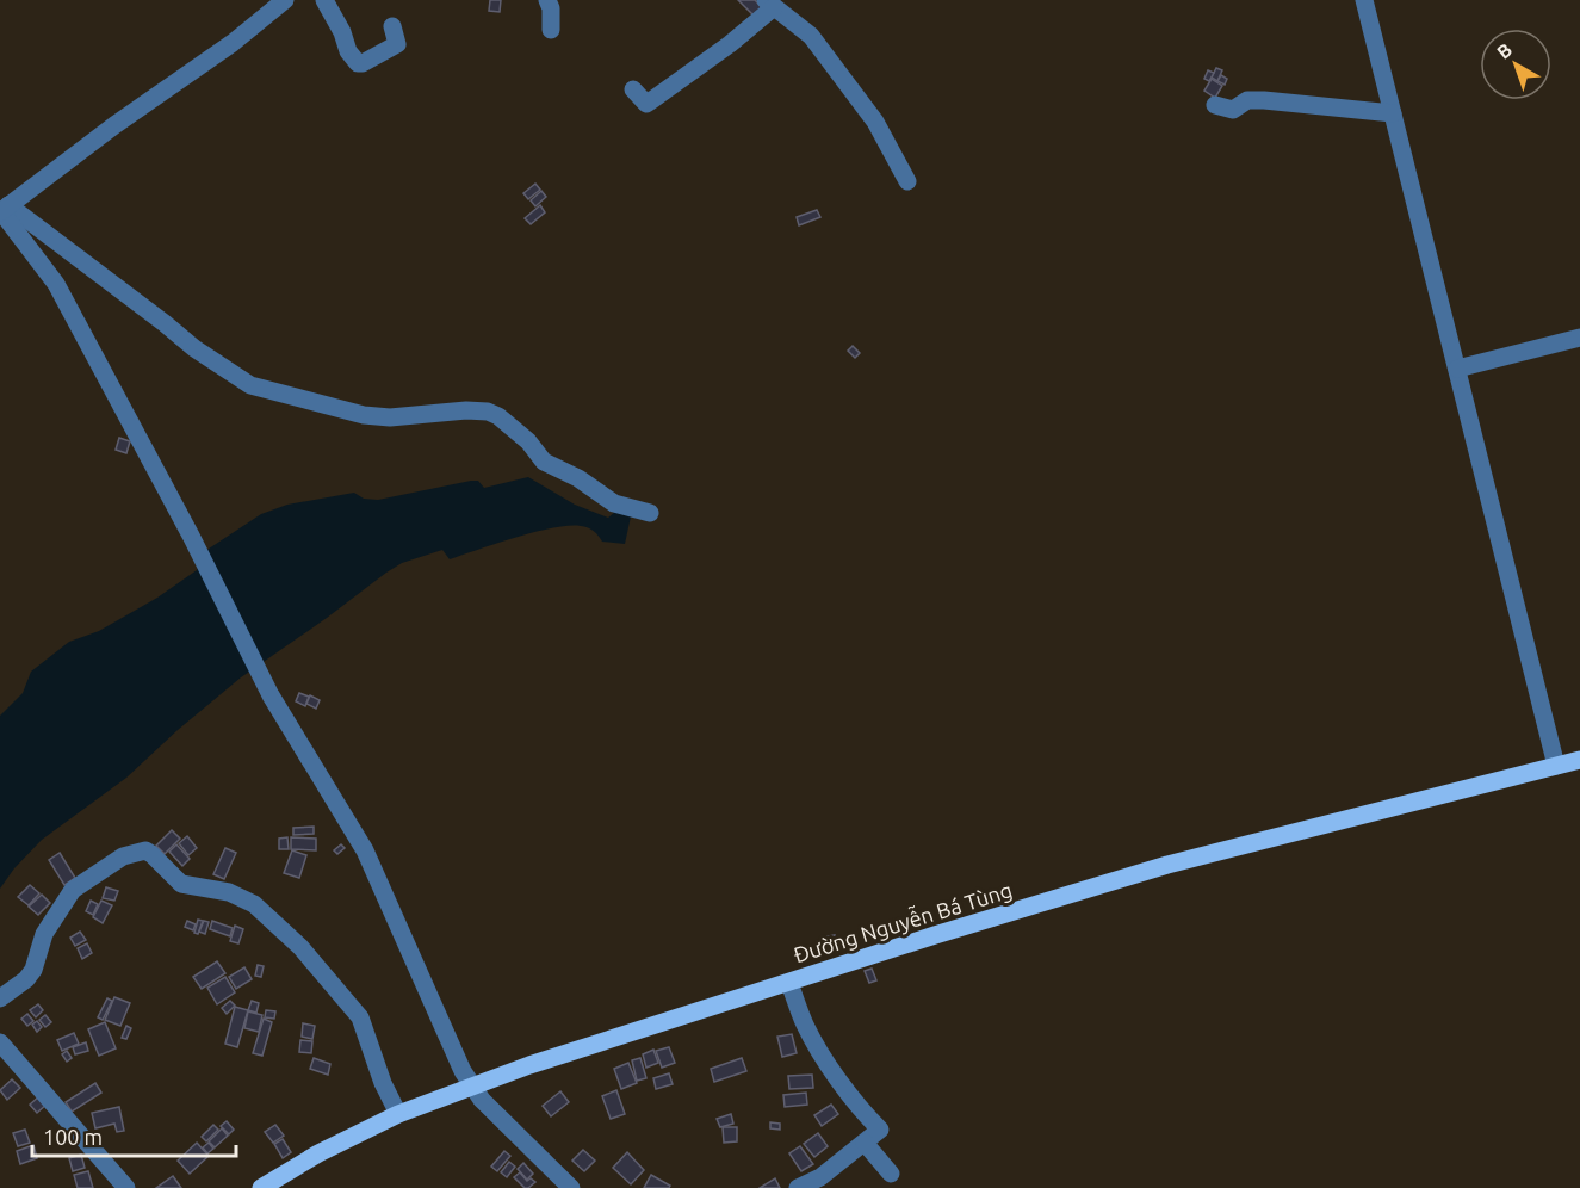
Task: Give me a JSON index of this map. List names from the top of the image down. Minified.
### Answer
{"streets":{"main road":["Đường Nguyễn Bá Tùng"]},"scale_bar":"100 m","north":"top left"}
